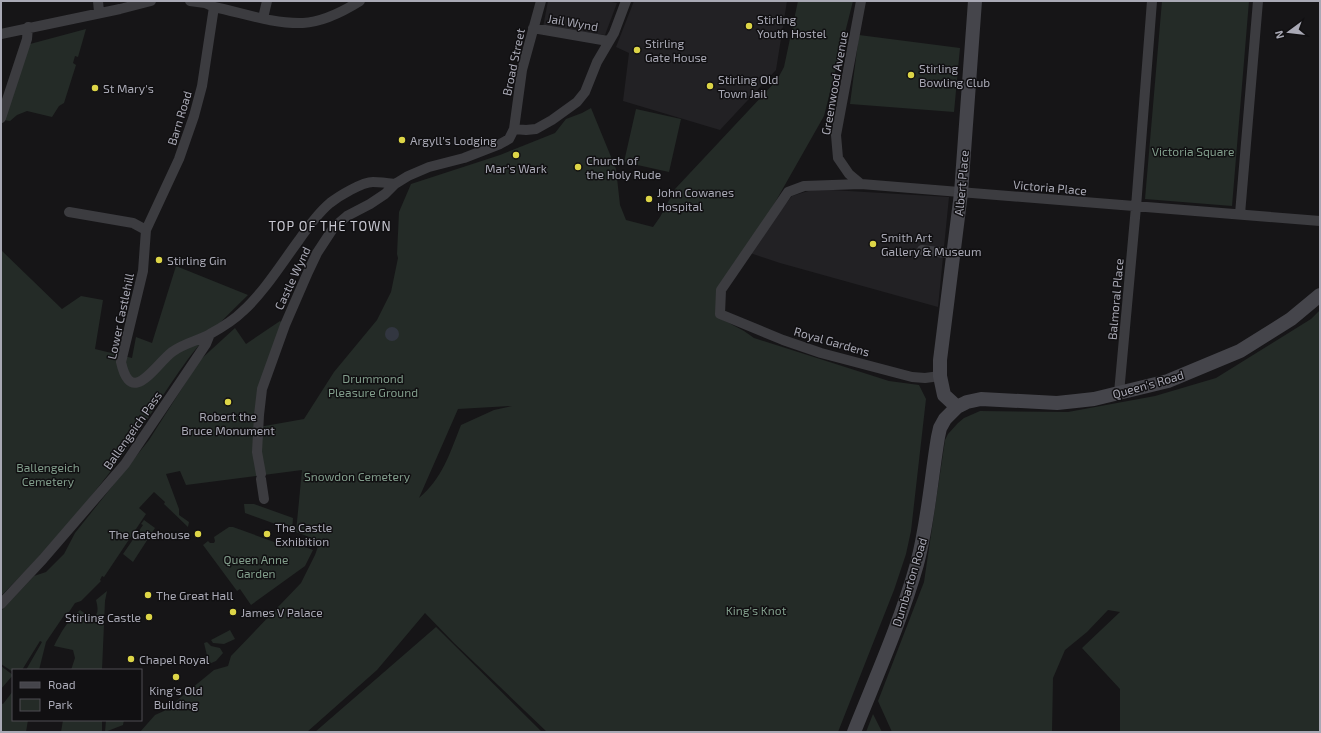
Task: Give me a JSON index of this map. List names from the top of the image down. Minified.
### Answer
{"streets":{"main road":["Albert Place","Queen's Road","Dumbarton Road"],"street":["Jail Wynd","Broad Street","Greenwood Avenue","Barn Road","Victoria Place","Castle Wynd","Balmoral Place","Lower Castlehill","Royal Gardens","Ballengeich Pass"]},"crossings":[["Jail Wynd","Broad Street"],["Broad Street","Castle Wynd"],["Greenwood Avenue","Victoria Place"],["Greenwood Avenue","Royal Gardens"],["Barn Road","Lower Castlehill"],["Albert Place","Victoria Place"],["Albert Place","Royal Gardens"],["Albert Place","Queen's Road"],["Albert Place","Dumbarton Road"],["Victoria Place","Balmoral Place"],["Victoria Place","Royal Gardens"],["Balmoral Place","Queen's Road"],["Lower Castlehill","Ballengeich Pass"],["Queen's Road","Dumbarton Road"]],"districts":["TOP OF THE TOWN"],"parks":["Victoria Square","Drummond Pleasure Ground","Ballengeich Cemetery","Snowdon Cemetery","Queen Anne Garden","King's Knot"],"places":["Stirling Youth Hostel","Stirling Gate House","Stirling Bowling Club","Stirling Old Town Jail","St Mary's","Argyll's Lodging","Mar's Wark","Church of the Holy Rude","John Cowanes Hospital","Smith Art Gallery & Museum","Stirling Gin","Robert the Bruce Monument","The Gatehouse","The Castle Exhibition","The Great Hall","James V Palace","Stirling Castle","Chapel Royal","King's Old Building"],"legend":["Road","Park"],"north":"left"}
